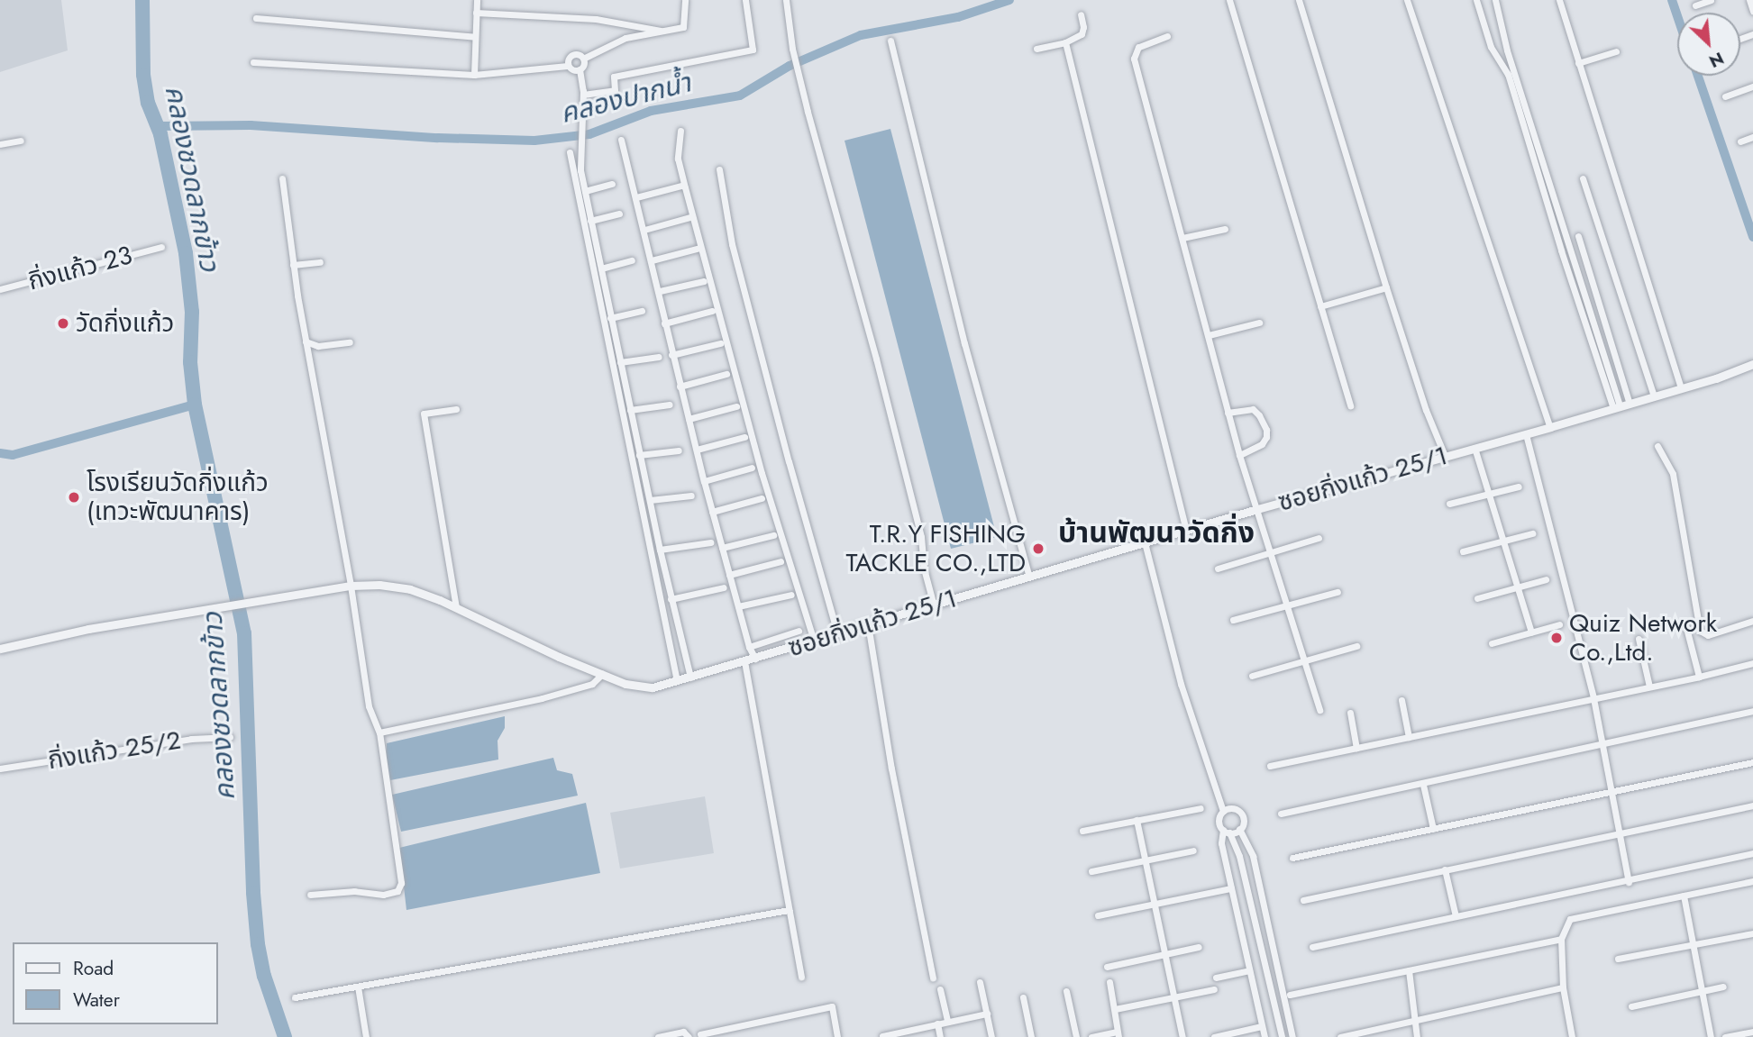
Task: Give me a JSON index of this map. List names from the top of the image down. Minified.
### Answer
{"streets":{"street":["กิ่งแก้ว 23","ซอยกิ่งแก้ว 25/1","กิ่งแก้ว 25/2"]},"districts":["บ้านพัฒนาวัดกิ่ง"],"water":["คลองปากน้ำ","คลองชวดลากข้าว"],"places":["วัดกิ่งแก้ว","โรงเรียนวัดกิ่งแก้ว (เทวะพัฒนาคาร)","T.R.Y FISHING TACKLE CO.,LTD","Quiz Network Co.,Ltd."],"legend":["Road","Water"],"north":"bottom right"}
